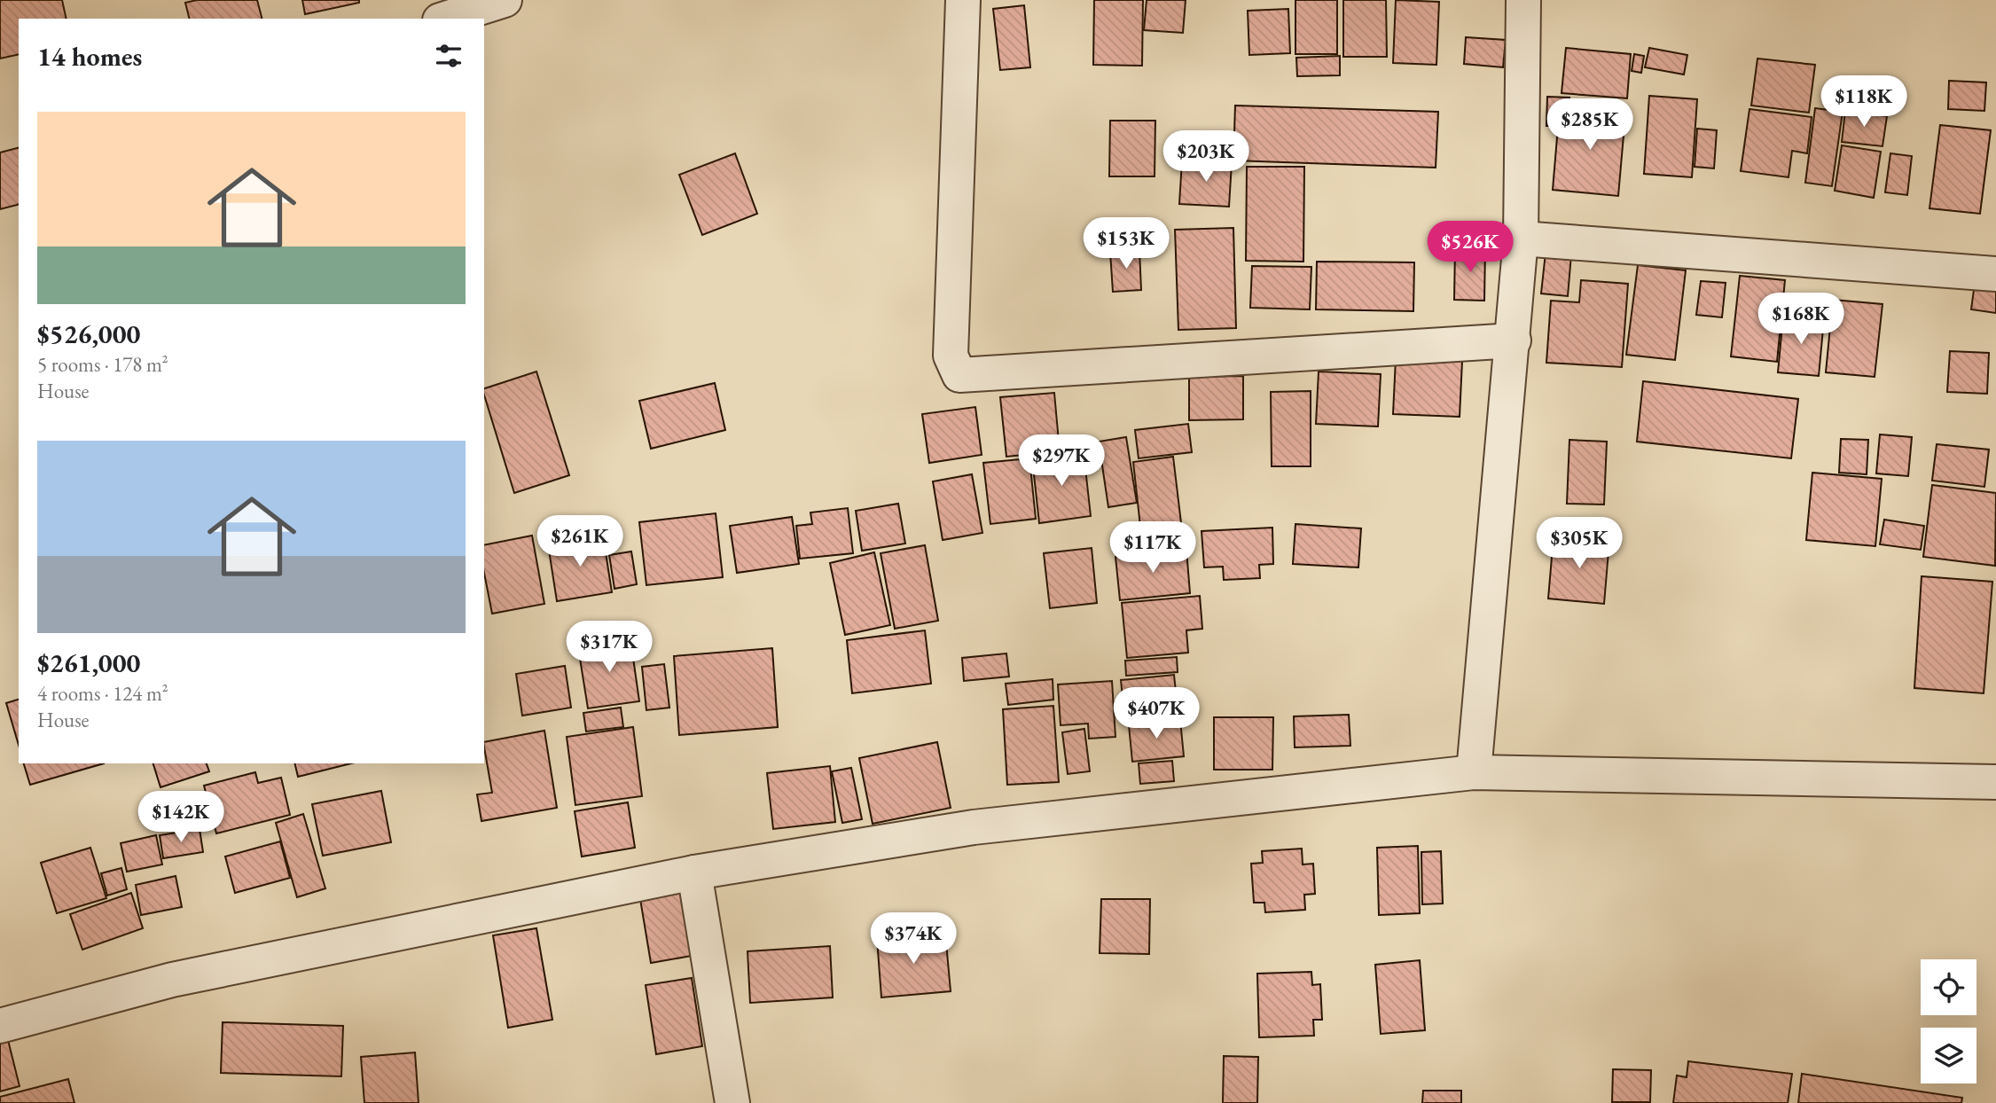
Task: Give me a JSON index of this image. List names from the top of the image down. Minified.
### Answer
{"page":{"heading":"14 homes","price":["$118K","$285K","$203K","$153K","$526K","$168K","$297K","$261K","$305K","$117K","$317K","$407K","$142K","$374K"],"list":[{"name":"$526,000","note":"5 rooms · 178 m² · House"},{"name":"$261,000","note":"4 rooms · 124 m² · House"}]}}
